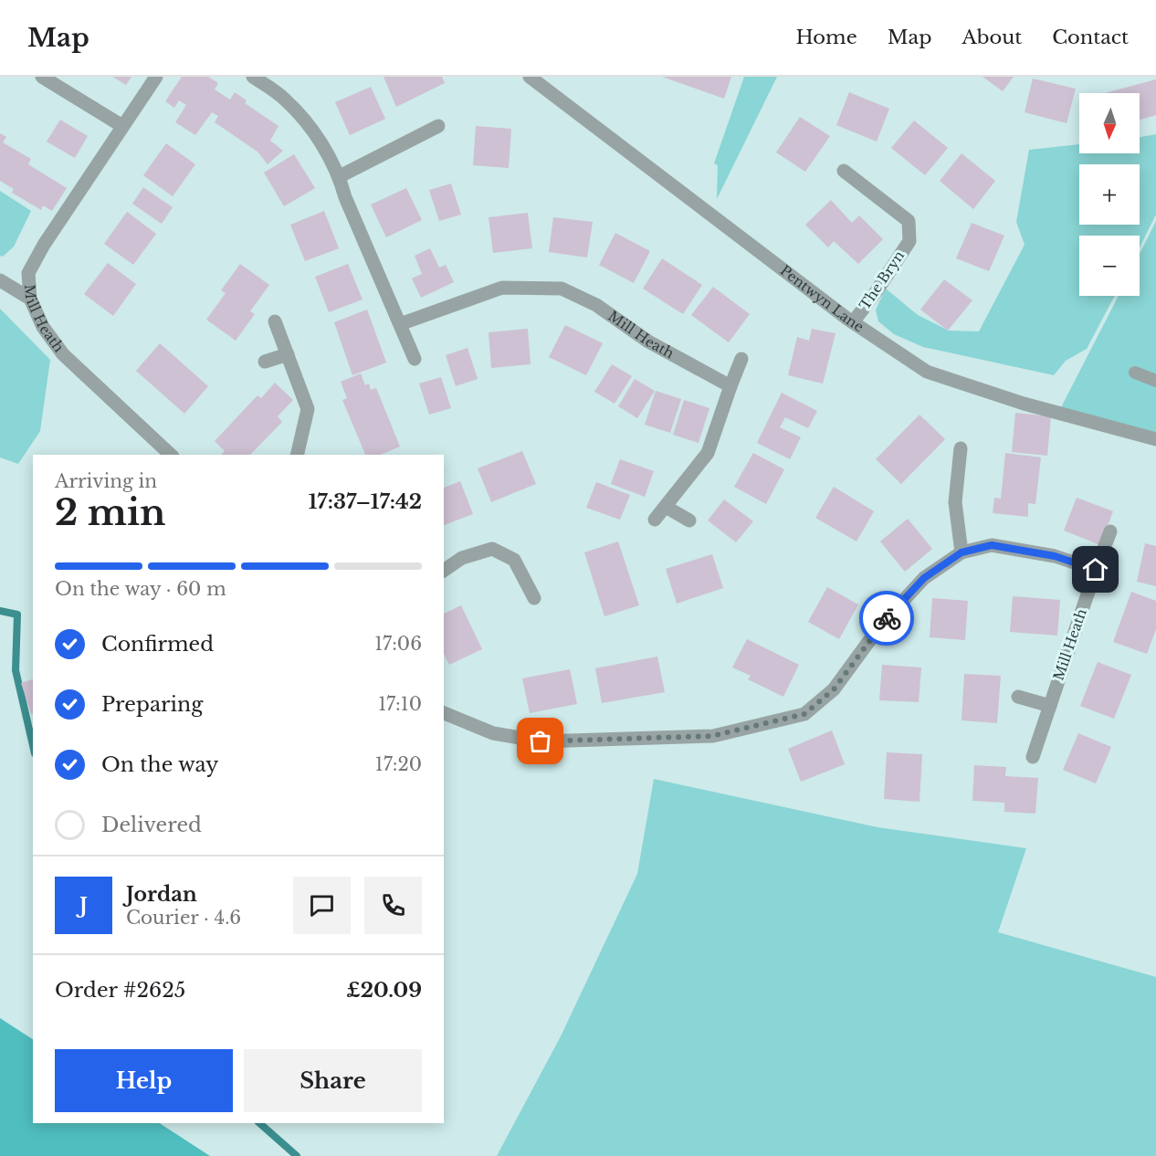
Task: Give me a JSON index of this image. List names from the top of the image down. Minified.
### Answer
{"streets":{"street":["The Bryn","Pentwyn Lane","Mill Heath"]},"crossings":[["The Bryn","Pentwyn Lane"]],"north":"bottom","page":{"header":"Map","nav":["Home","Map","About","Contact"],"map_buttons":["+","−"],"heading":["2 min","Arriving in","17:37–17:42"],"panel":["Jordan","Courier · 4.6","Order #2625","£20.09"],"bar":"On the way · 60 m","list":[["Confirmed","17:06"],["Preparing","17:10"],["On the way","17:20"],"Delivered"],"round":"J","buttons":["Help","Share"]}}
